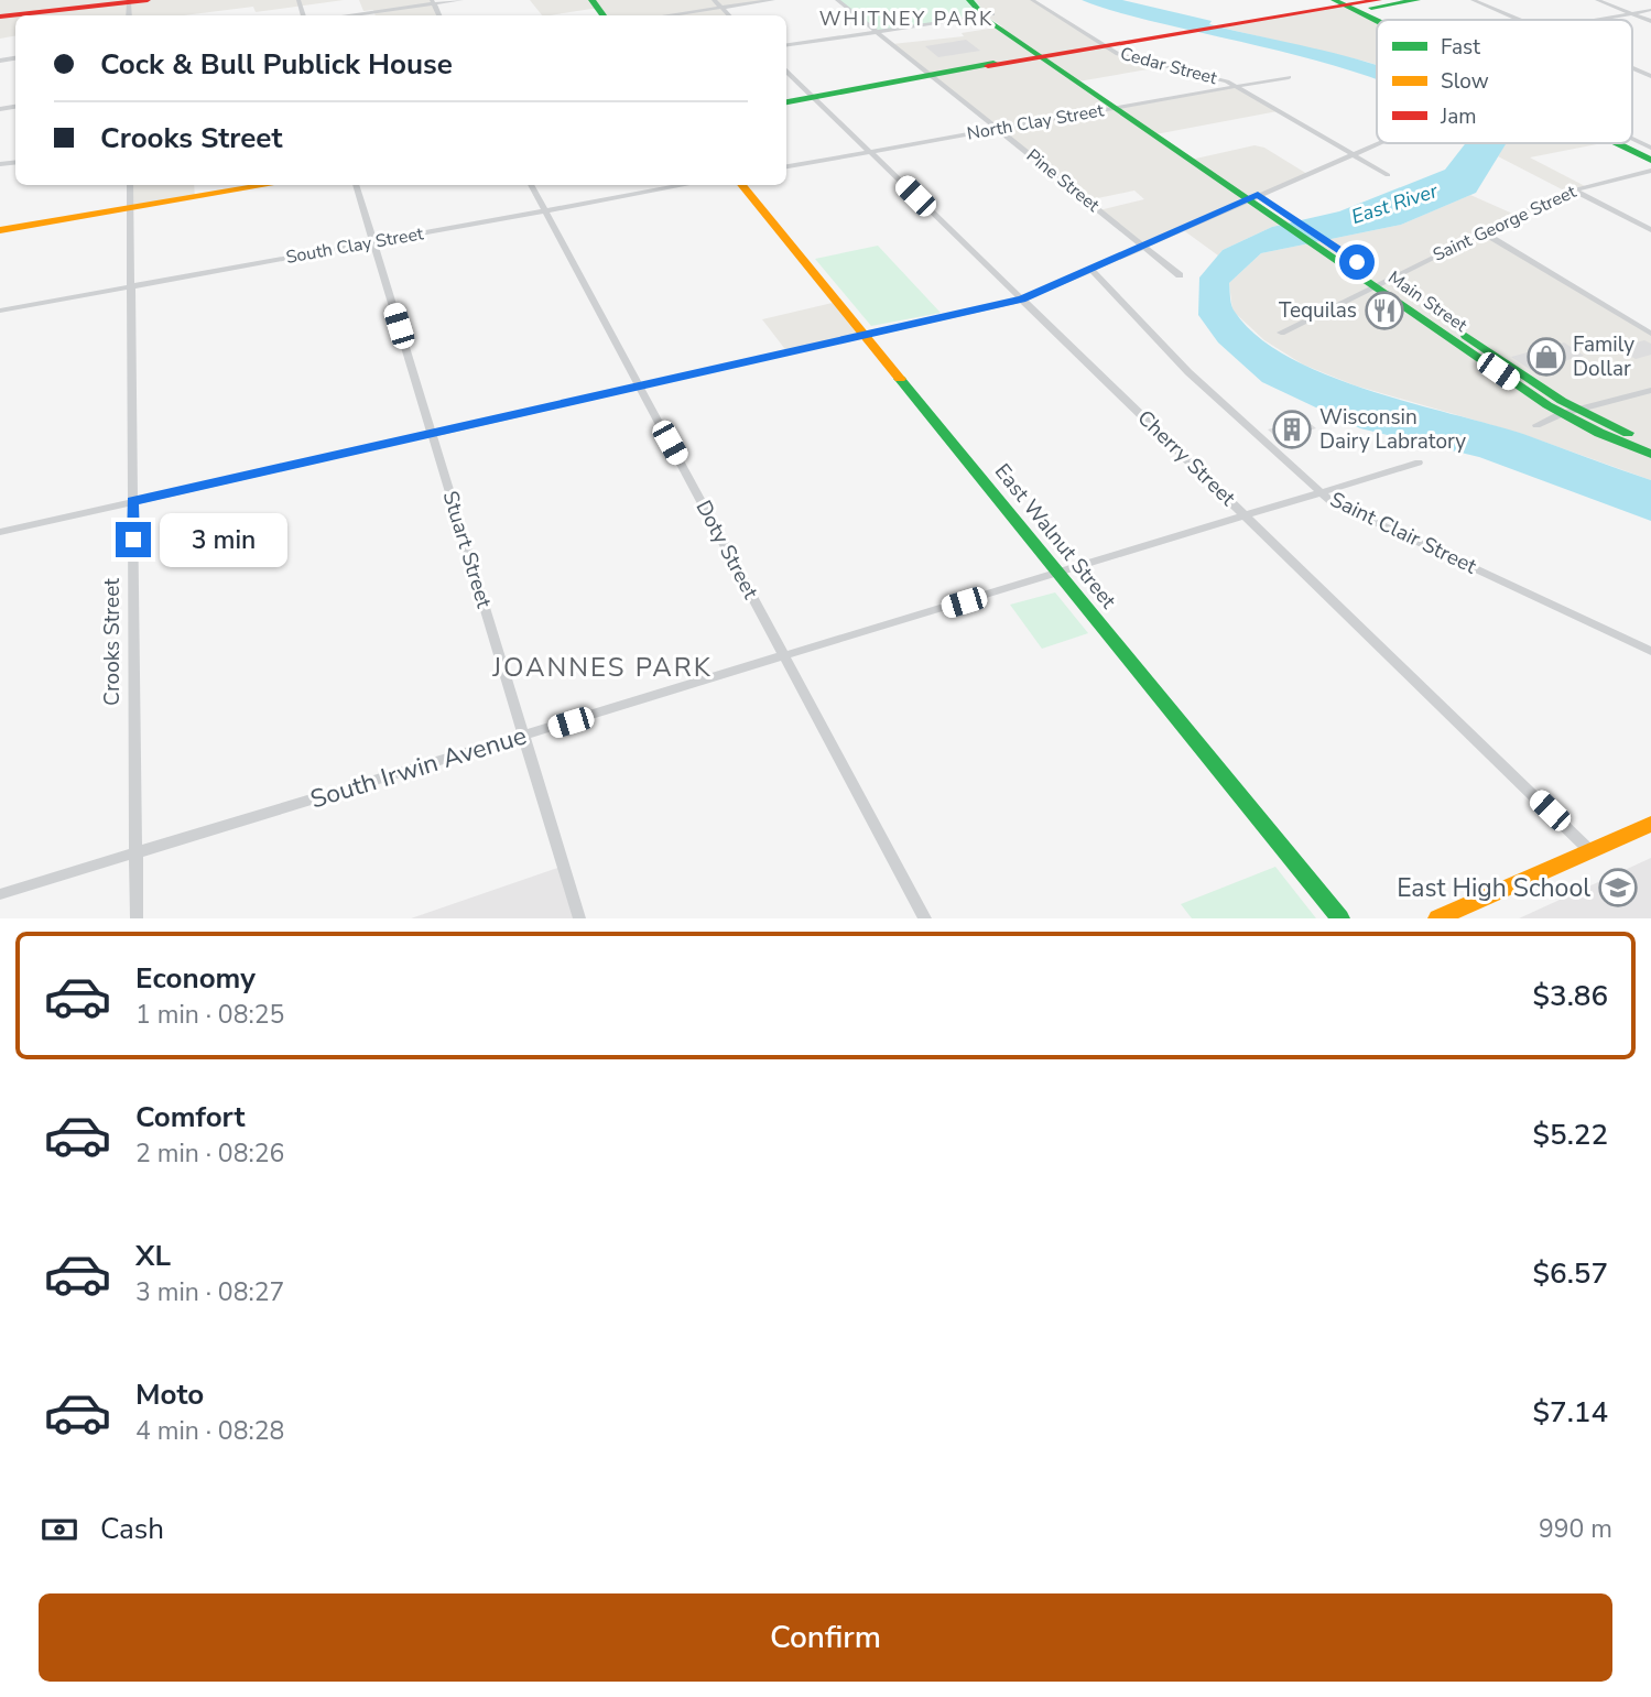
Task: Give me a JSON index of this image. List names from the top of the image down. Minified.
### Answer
{"streets":{"main road":["Main Street","East Walnut Street"],"street":["Cedar Street","North Clay Street","Pine Street","Saint George Street","South Clay Street","Cherry Street","Saint Clair Street","Stuart Street","Doty Street","Crooks Street","South Irwin Avenue"]},"crossings":[["Cedar Street","North Clay Street"],["North Clay Street","Pine Street"],["North Clay Street","Main Street"],["North Clay Street","Cherry Street"],["Saint George Street","Main Street"],["South Clay Street","Stuart Street"],["South Clay Street","Doty Street"],["South Clay Street","Crooks Street"],["Cherry Street","South Irwin Avenue"],["Saint Clair Street","South Irwin Avenue"],["East Walnut Street","South Irwin Avenue"],["Stuart Street","South Irwin Avenue"],["Doty Street","South Irwin Avenue"],["Crooks Street","South Irwin Avenue"]],"districts":["WHITNEY PARK","JOANNES PARK"],"water":["East River"],"places":{"restaurant":["Tequilas"],"shop":["Family Dollar"],"building":["Wisconsin Dairy Labratory"],"school or university":["East High School"]},"legend":["Fast","Slow","Jam"],"page":{"banner":["Cock & Bull Publick House","Crooks Street"],"bubble":"3 min","list":[{"name":"Economy","note":"1 min · 08:25","value":"$3.86"},{"name":"Comfort","note":"2 min · 08:26","value":"$5.22"},{"name":"XL","note":"3 min · 08:27","value":"$6.57"},{"name":"Moto","note":"4 min · 08:28","value":"$7.14"}],"pay":["Cash","990 m"],"buttons":"Confirm"}}
